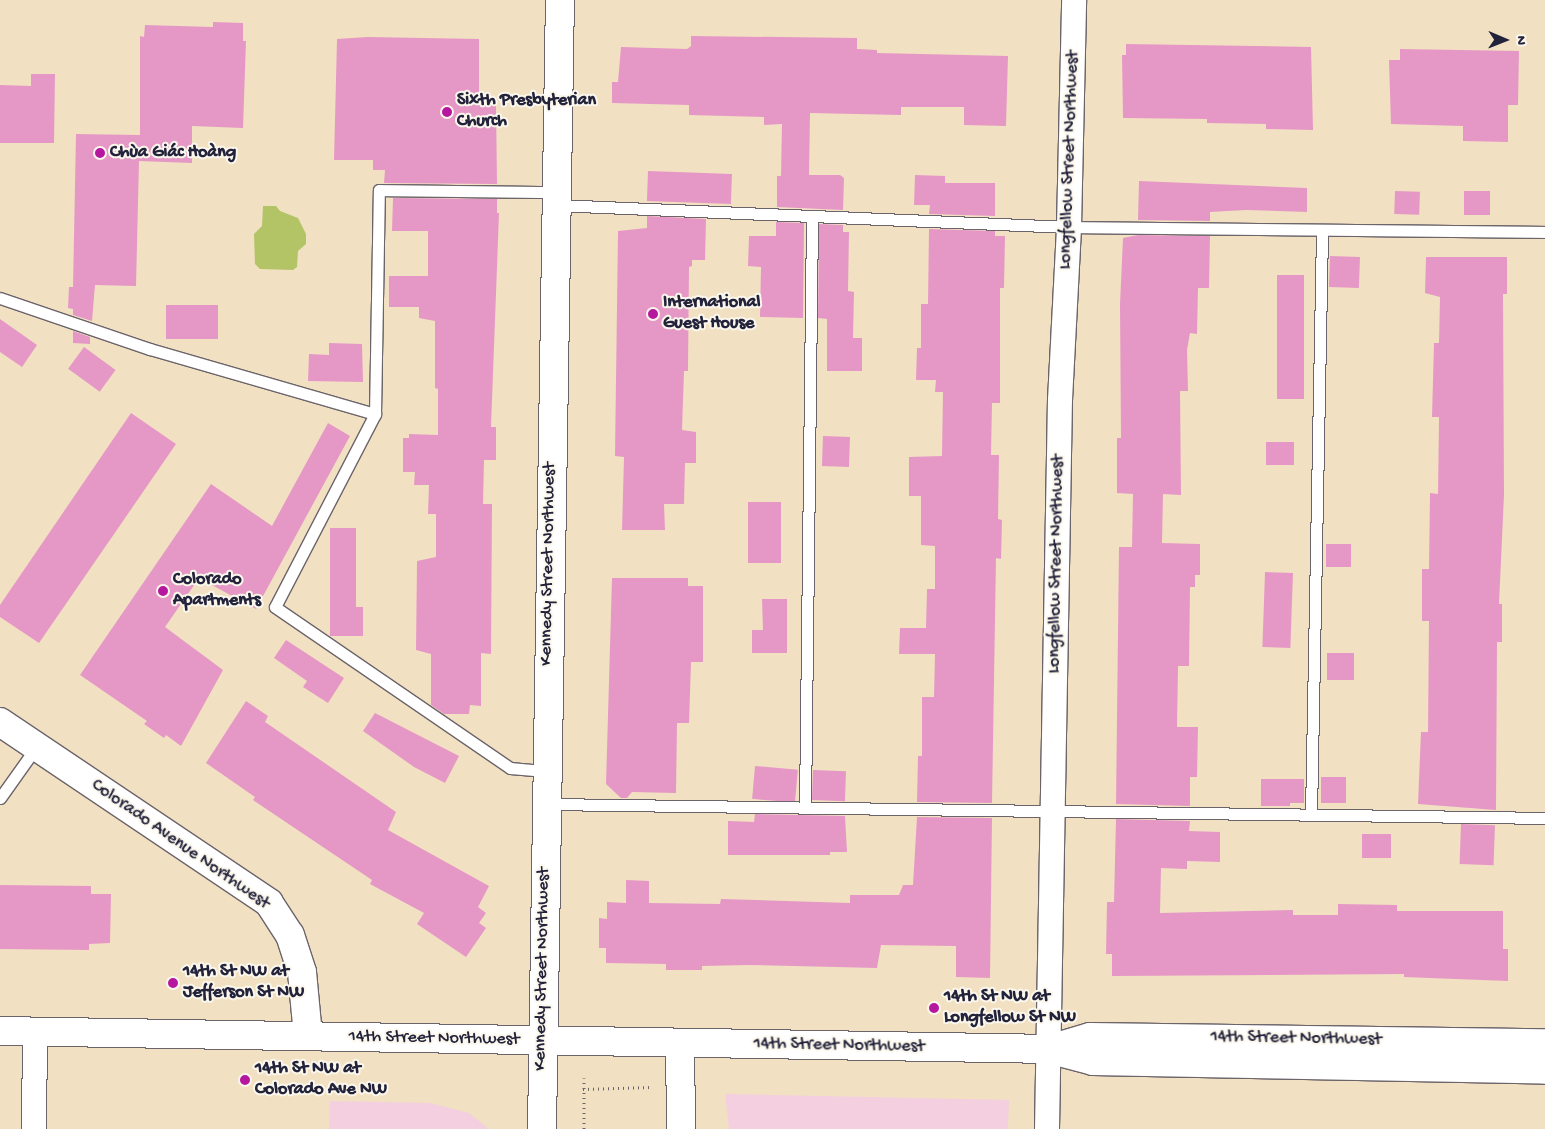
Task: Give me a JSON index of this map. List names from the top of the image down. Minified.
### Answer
{"streets":{"street":["Longfellow Street Northwest","Kennedy Street Northwest","Colorado Avenue Northwest","14th Street Northwest"]},"crossings":[["Longfellow Street Northwest","14th Street Northwest"],["Kennedy Street Northwest","14th Street Northwest"],["Colorado Avenue Northwest","14th Street Northwest"]],"places":["Sixth Presbyterian Church","Chùa Giác Hoàng","International Guest House","Colorado Apartments","14th St NW at Jefferson St NW","14th St NW at Longfellow St NW","14th St NW at Colorado Ave NW"],"north":"right"}
